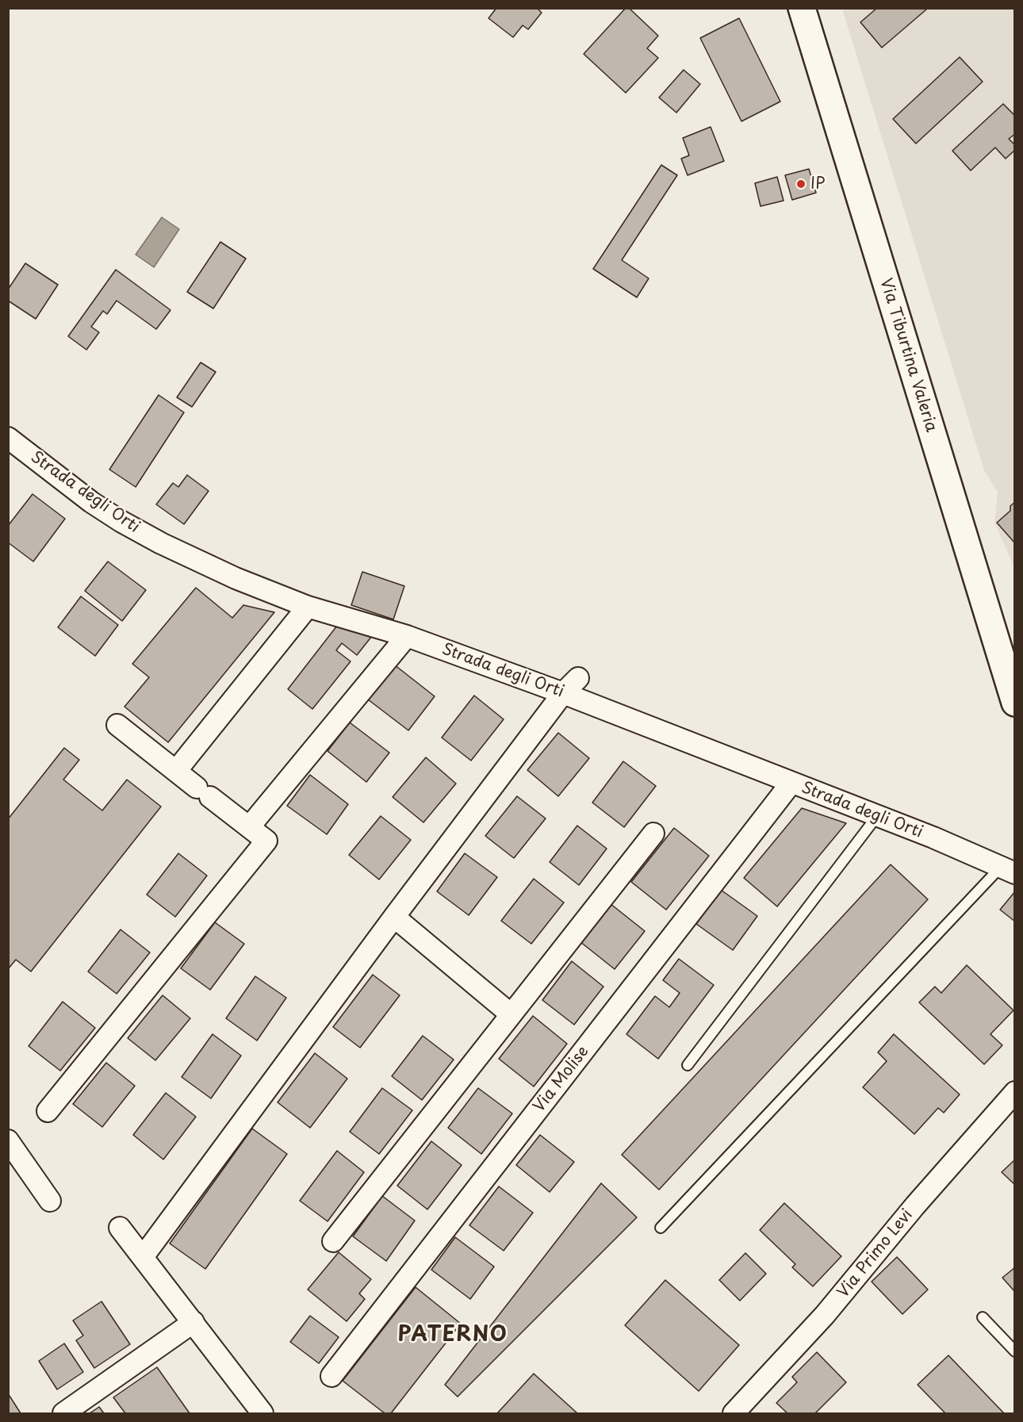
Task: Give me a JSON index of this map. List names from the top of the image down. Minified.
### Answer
{"streets":{"main road":["Via Tiburtina Valeria"],"street":["Strada degli Orti","Via Molise","Via Primo Levi"]},"crossings":[["Strada degli Orti","Via Molise"]],"districts":["PATERNO"],"places":["IP"]}
